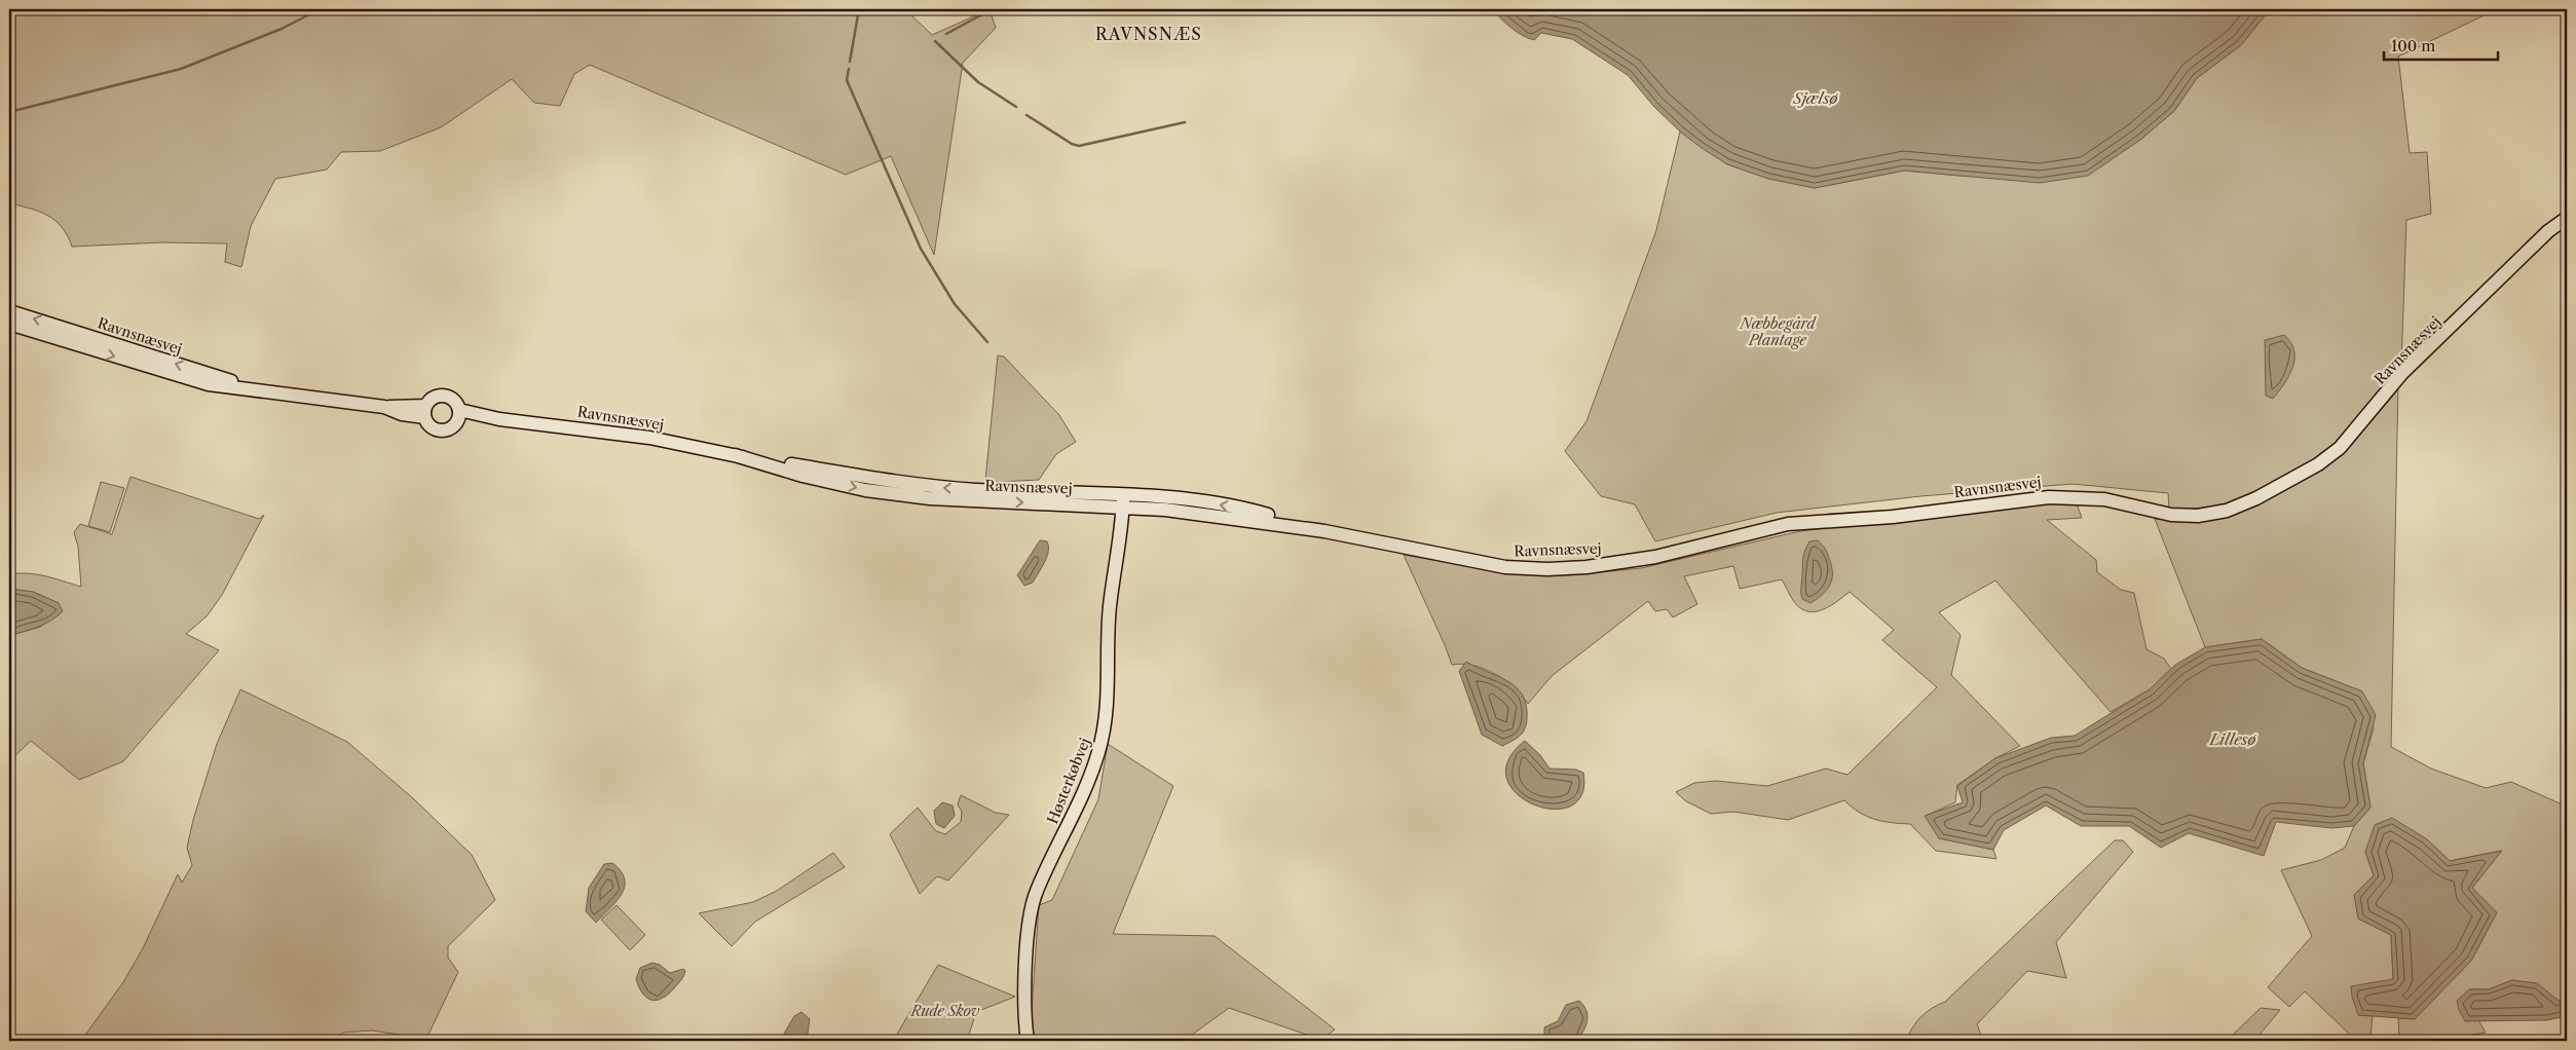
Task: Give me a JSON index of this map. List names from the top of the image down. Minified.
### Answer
{"streets":{"main road":["Ravnsnæsvej","Høsterkøbvej"]},"crossings":[["Ravnsnæsvej","Høsterkøbvej"]],"districts":["RAVNSNÆS"],"water":["Sjælsø","Lillesø"],"parks":["Næbbegård Plantage","Rude Skov"],"scale_bar":"100 m"}
